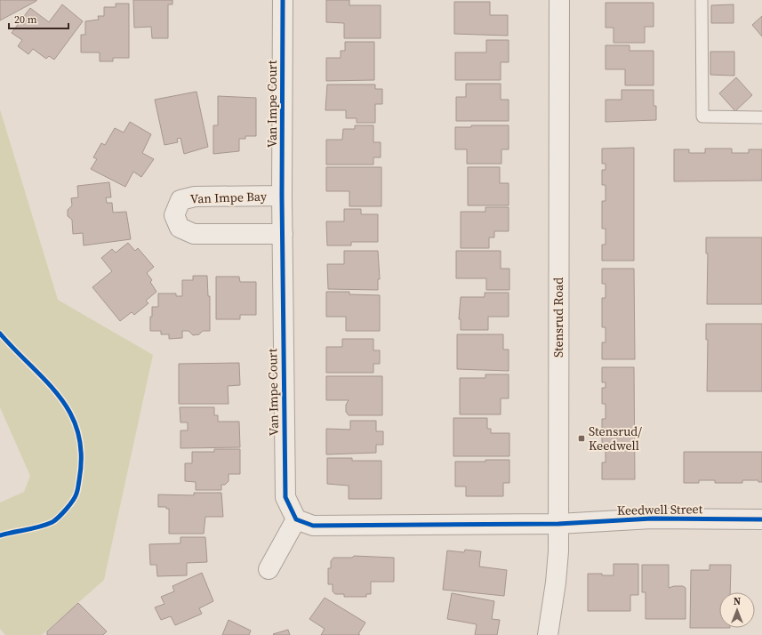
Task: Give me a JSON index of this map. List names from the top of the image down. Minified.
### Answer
{"streets":{"street":["Van Impe Court","Van Impe Bay","Stensrud Road","Keedwell Street"]},"crossings":[["Van Impe Court","Van Impe Bay"],["Stensrud Road","Keedwell Street"]],"places":{"transit":["Stensrud/ Keedwell"]},"scale_bar":"20 m","north":"top"}
